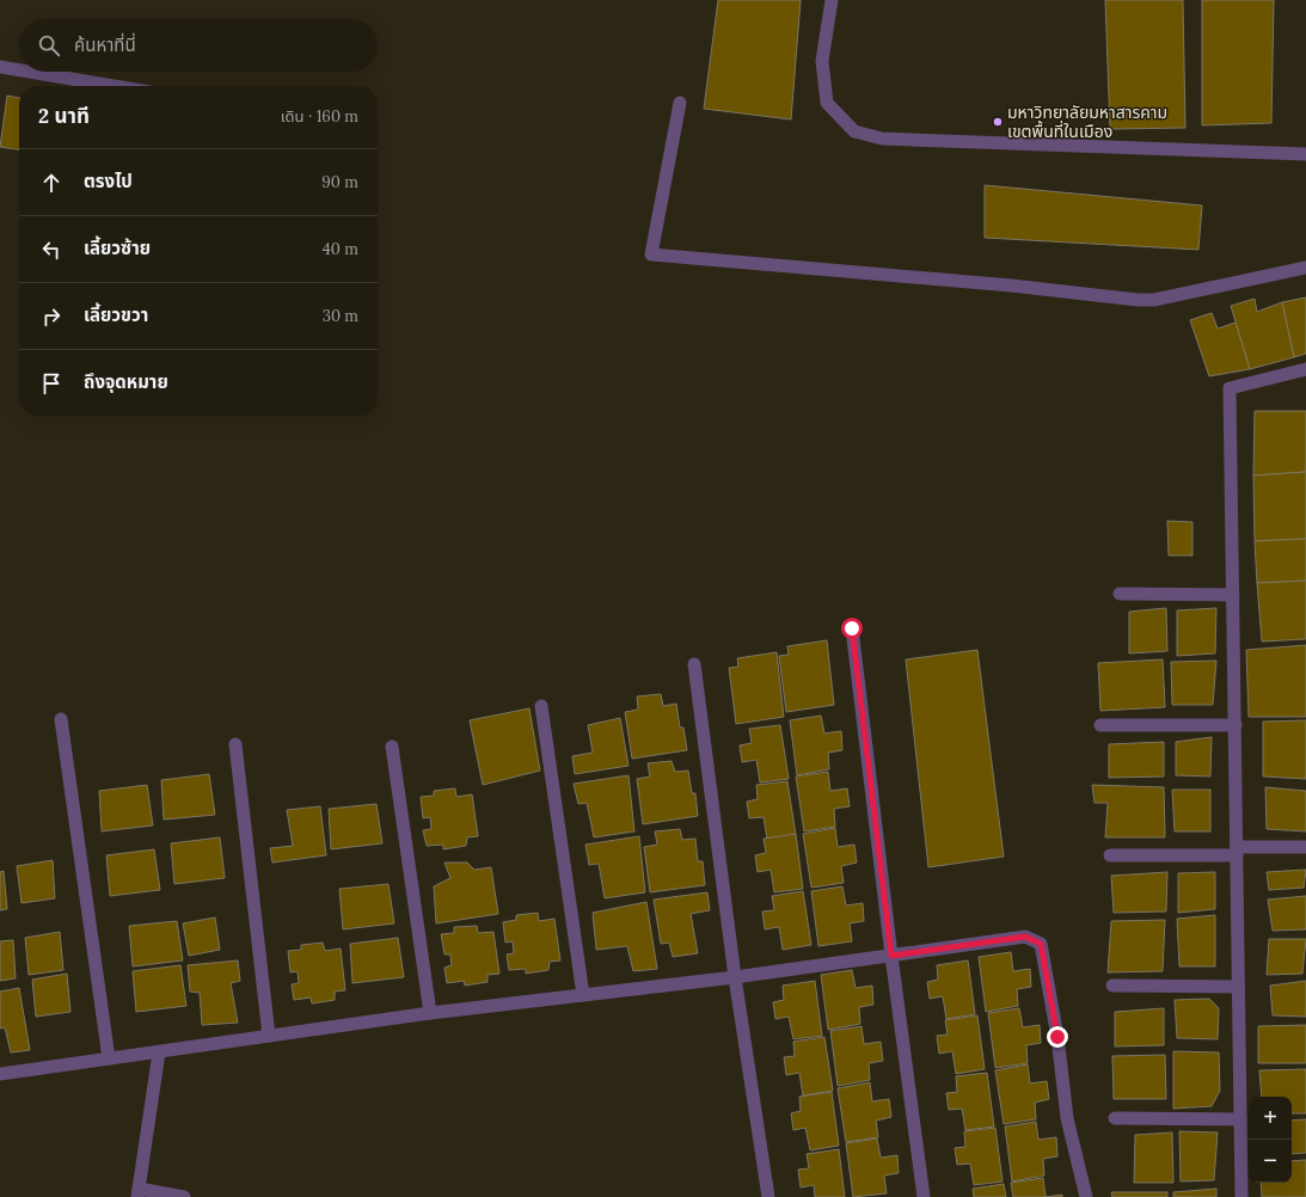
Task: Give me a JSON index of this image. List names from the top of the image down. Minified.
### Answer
{"places":["มหาวิทยาลัยมหาสารคาม เขตพื้นที่ในเมือง"],"page":{"search":"ค้นหาที่นี่","heading":["2 นาที","เดิน · 160 m"],"list":[["ตรงไป","90 m"],["เลี้ยวซ้าย","40 m"],["เลี้ยวขวา","30 m"],"ถึงจุดหมาย"],"map_buttons":["+","−"]}}
